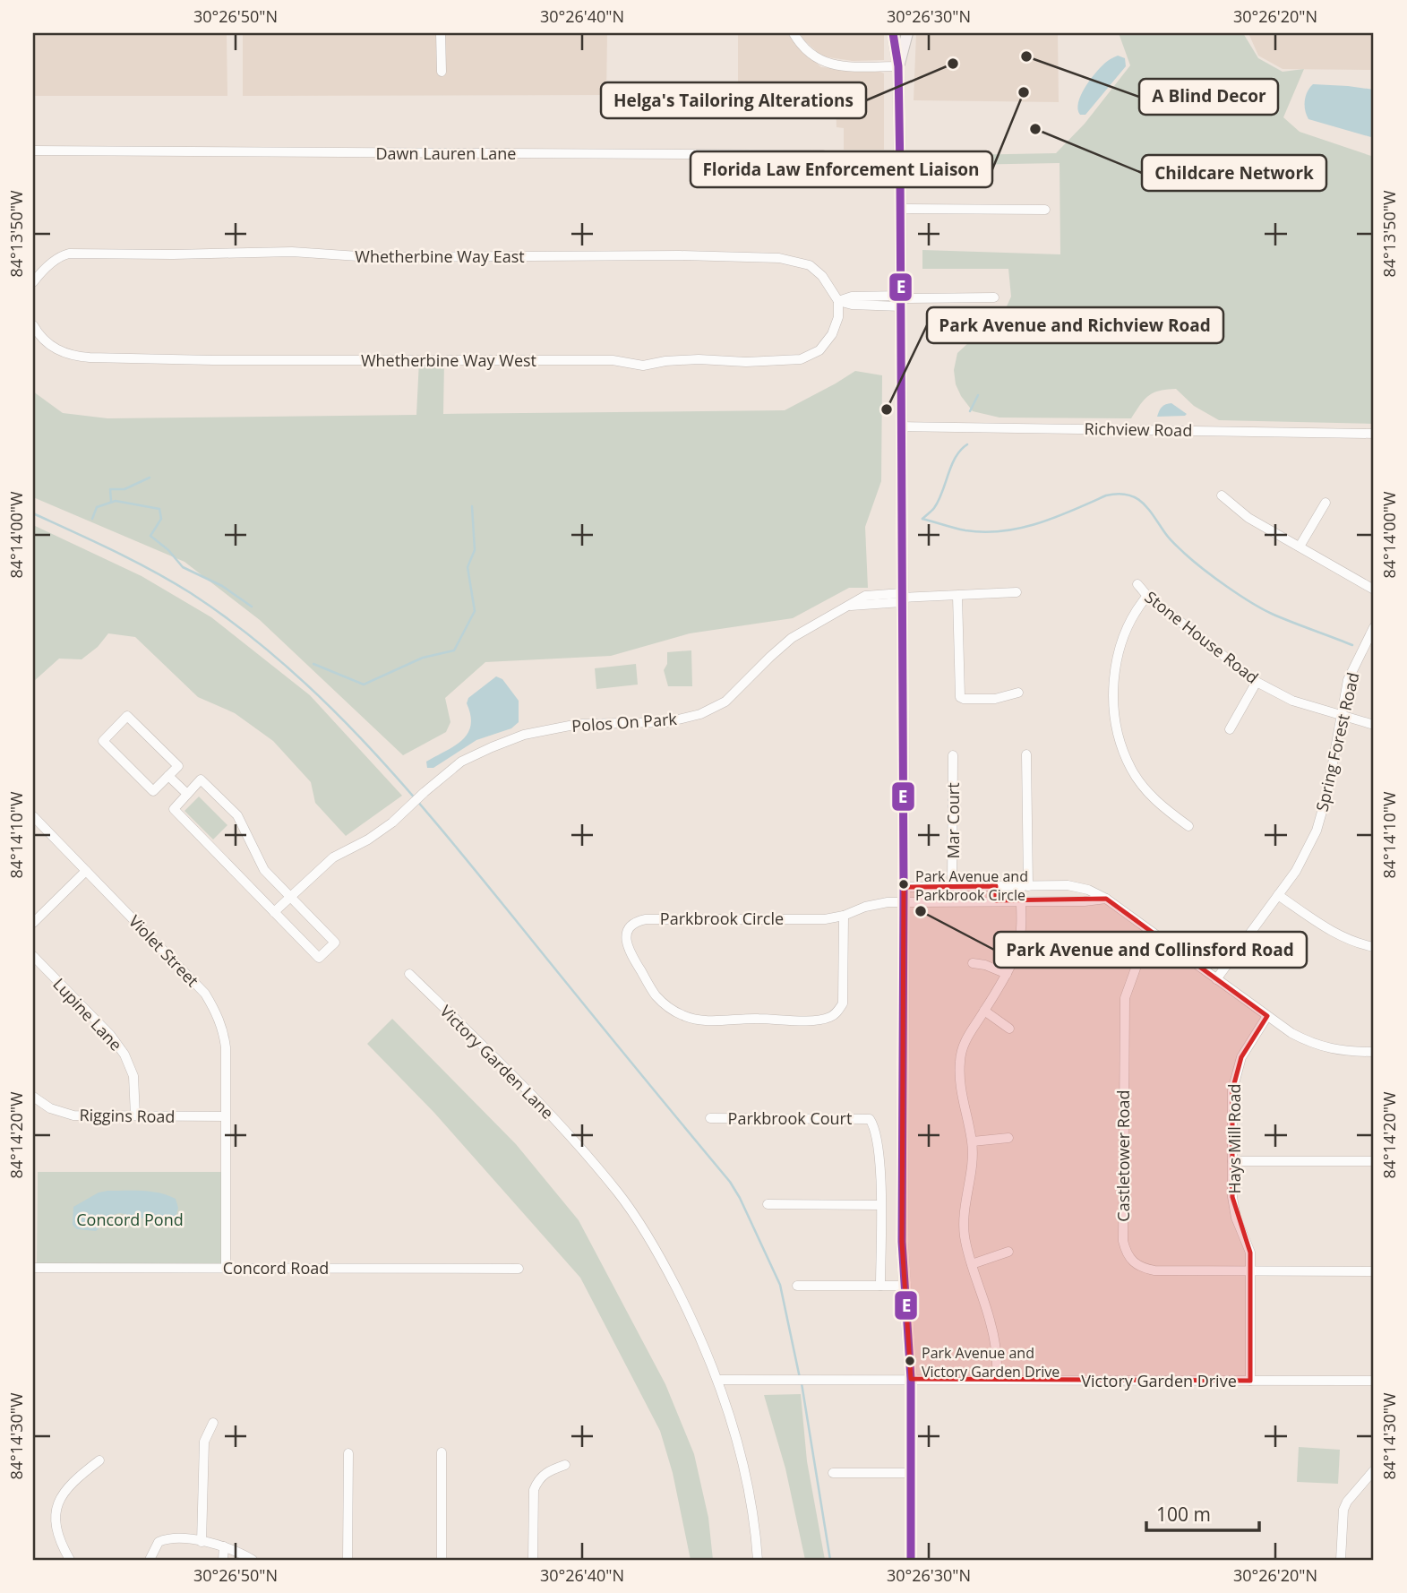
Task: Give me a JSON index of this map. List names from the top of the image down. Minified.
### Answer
{"streets":{"street":["Dawn Lauren Lane","Whetherbine Way East","Whetherbine Way West","Richview Road","Stone House Road","Polos On Park","Spring Forest Road","Mar Court","Parkbrook Circle","Violet Street","Lupine Lane","Victory Garden Lane","Riggins Road","Parkbrook Court","Hays Mill Road","Castletower Road","Concord Road","Victory Garden Drive"]},"crossings":[["Whetherbine Way East","Whetherbine Way West"],["Stone House Road","Spring Forest Road"],["Violet Street","Riggins Road"],["Violet Street","Concord Road"],["Lupine Lane","Riggins Road"],["Victory Garden Lane","Victory Garden Drive"],["Hays Mill Road","Castletower Road"],["Hays Mill Road","Victory Garden Drive"]],"parks":["Concord Pond"],"places":["A Blind Decor","Helga's Tailoring Alterations","Florida Law Enforcement Liaison","Childcare Network","Park Avenue and Richview Road","Park Avenue and Parkbrook Circle","Park Avenue and Collinsford Road","Park Avenue and Victory Garden Drive"],"lines":["transit line E"],"scale_bar":"100 m","coordinates":["30°26'50\"N","30°26'40\"N","30°26'30\"N","30°26'20\"N","84°13'50\"W","84°14'00\"W","84°14'10\"W","84°14'20\"W","84°14'30\"W"]}
